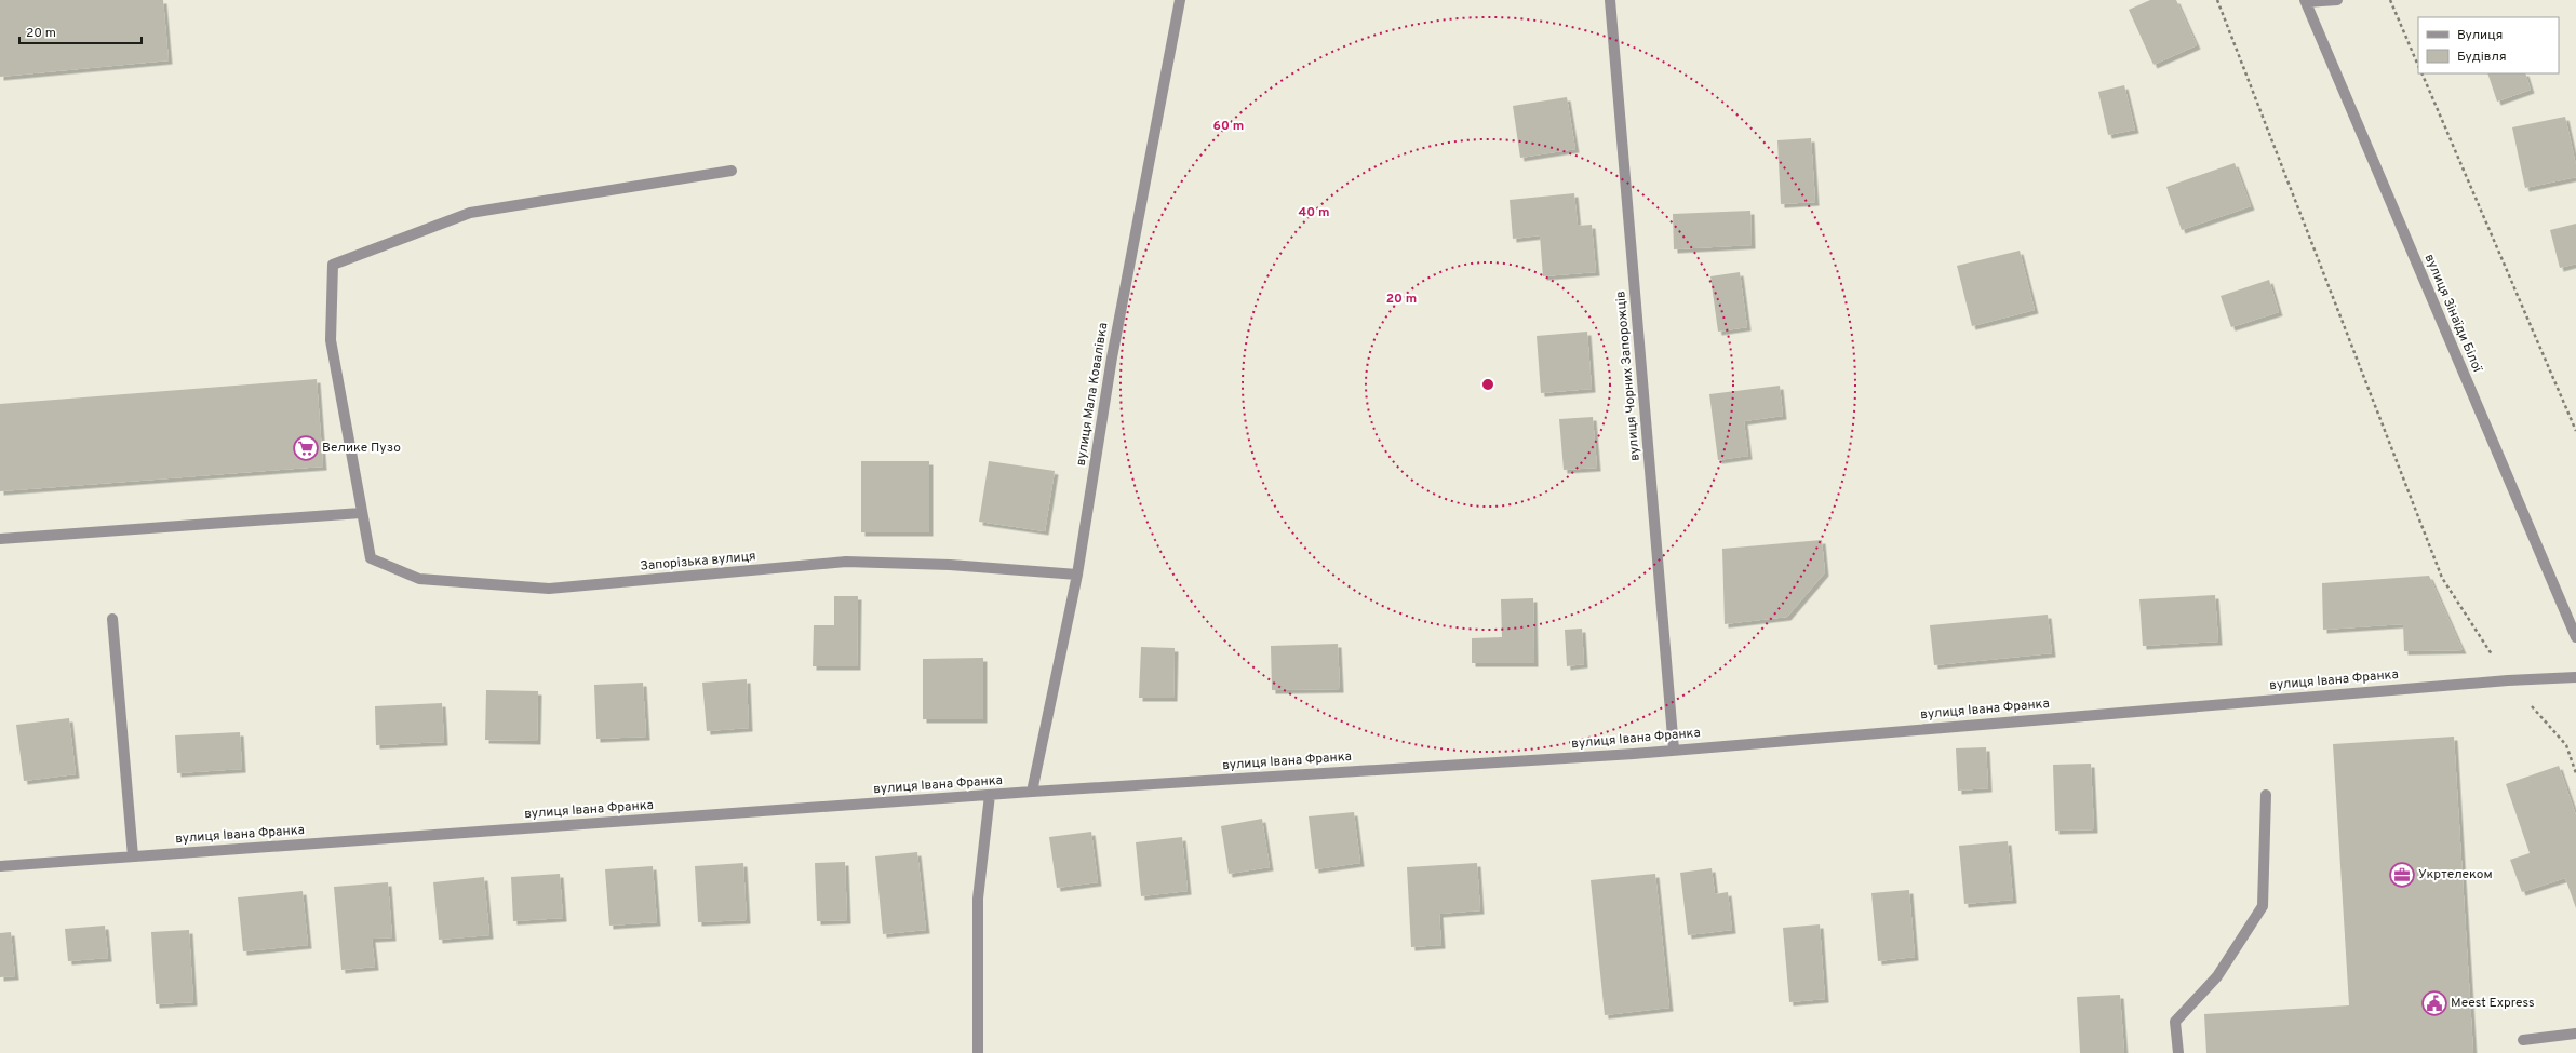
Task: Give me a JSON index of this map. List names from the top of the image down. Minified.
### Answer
{"streets":{"street":["вулиця Зінаїди Білої","вулиця Чорних Запорожців","вулиця Мала Ковалівка","Запорізька вулиця","вулиця Івана Франка"]},"crossings":[["вулиця Чорних Запорожців","вулиця Івана Франка"],["вулиця Мала Ковалівка","Запорізька вулиця"],["вулиця Мала Ковалівка","вулиця Івана Франка"]],"places":{"supermarket":["Велике Пузо"],"office":["Укртелеком"],"public building":["Meest Express"]},"legend":["Вулиця","Будівля"],"scale_bar":"20 m","rings":["60 m","40 m","20 m"]}
